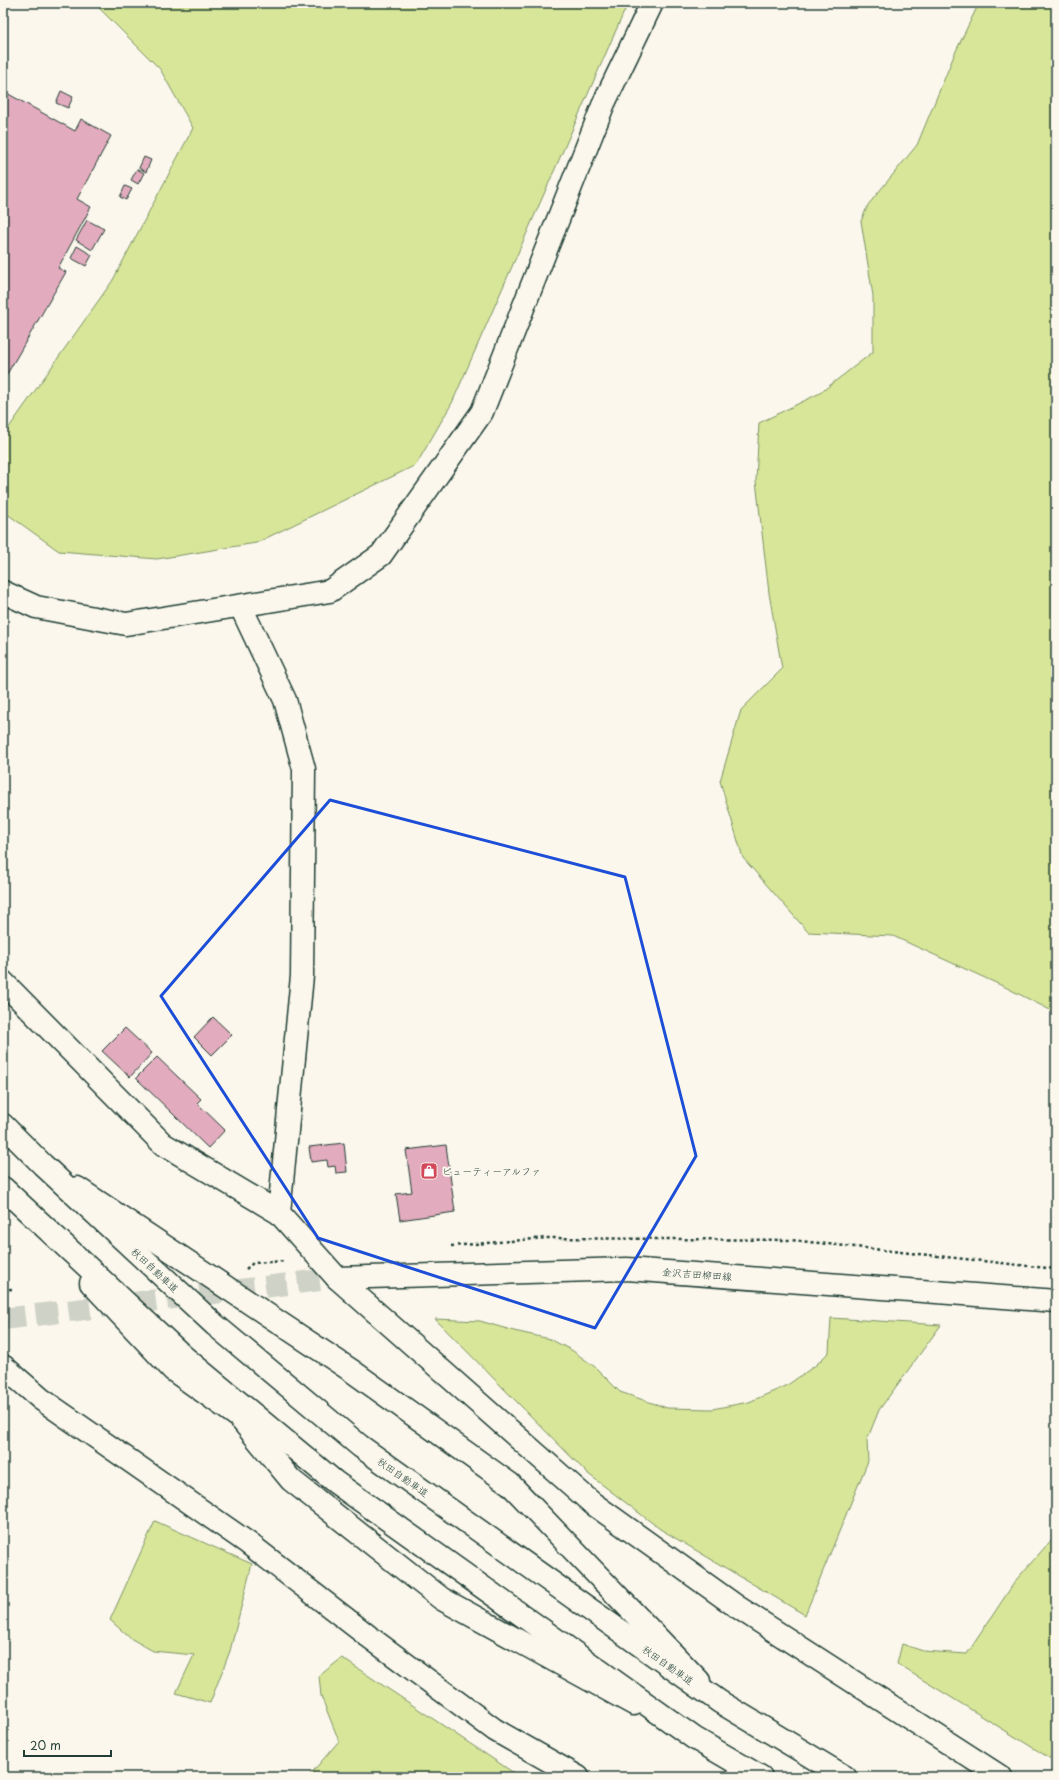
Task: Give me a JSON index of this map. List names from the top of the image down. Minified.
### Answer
{"streets":{"main road":["秋田自動車道","金沢吉田柳田線"]},"places":{"shop":["ビューティーアルファ"]},"scale_bar":"20 m"}
